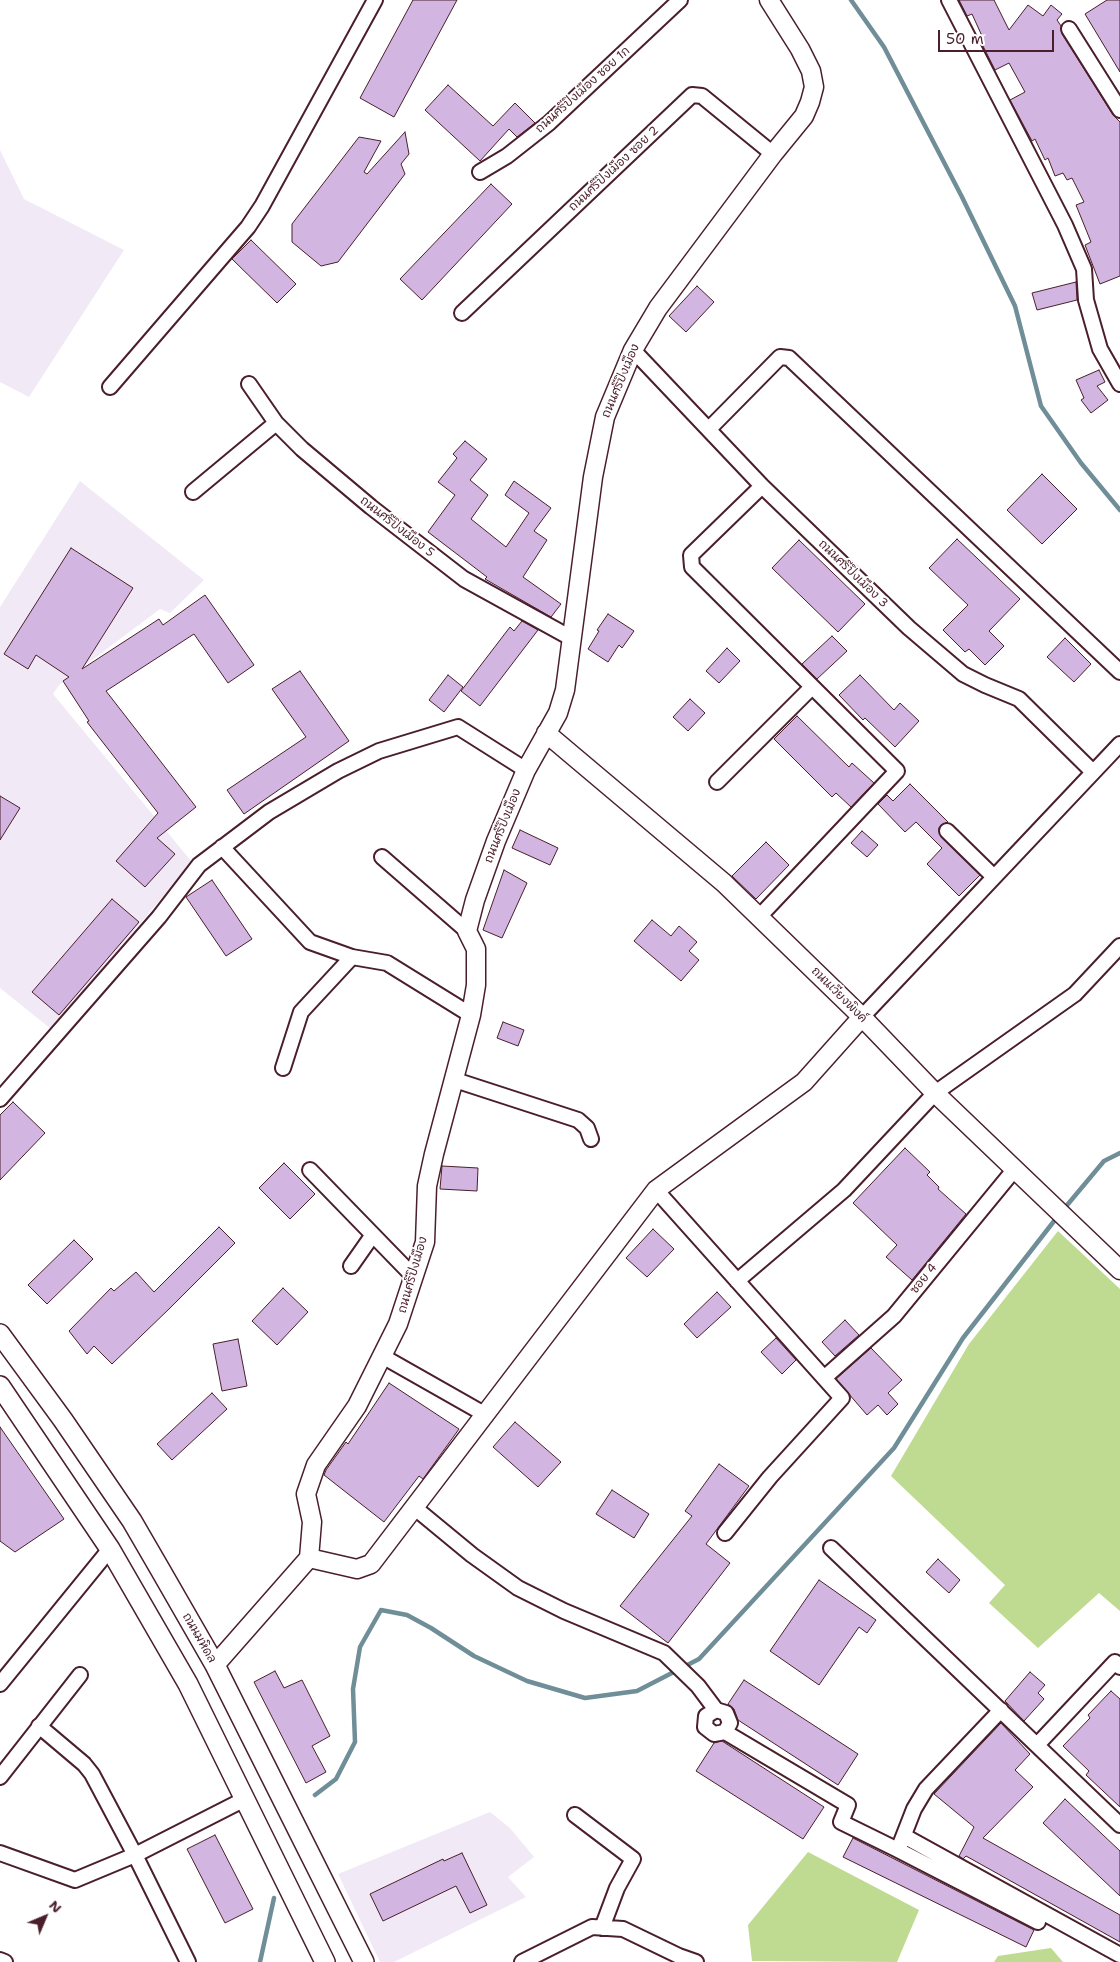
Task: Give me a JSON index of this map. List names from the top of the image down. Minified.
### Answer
{"streets":{"main road":["ถนนมหิดล"],"street":["ถนนศรีปิงเมือง ซอย 1ก","ถนนศรีปิงเมือง ซอย 2","ถนนศรีปิงเมือง","ถนนศรีปิงเมือง 5","ถนนศรีปิงเมือง 3","ถนนเวียงพิงค์","ซอย 4"]},"crossings":[["ถนนศรีปิงเมือง ซอย 2","ถนนศรีปิงเมือง"],["ถนนศรีปิงเมือง","ถนนศรีปิงเมือง 5"],["ถนนศรีปิงเมือง","ถนนศรีปิงเมือง 3"],["ถนนศรีปิงเมือง","ถนนเวียงพิงค์"],["ถนนเวียงพิงค์","ซอย 4"]],"scale_bar":"50 m","north":"top right"}
